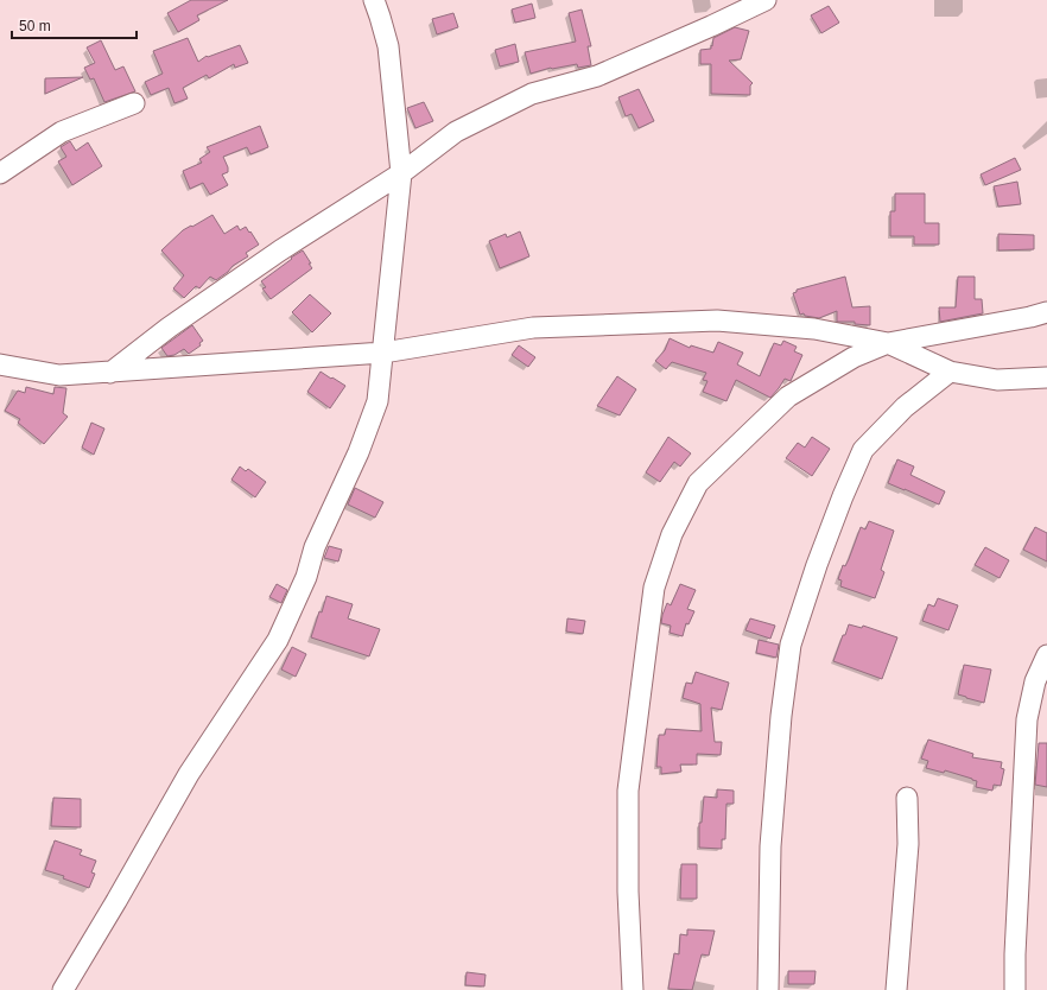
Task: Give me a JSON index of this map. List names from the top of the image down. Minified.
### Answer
{"scale_bar":"50 m"}
